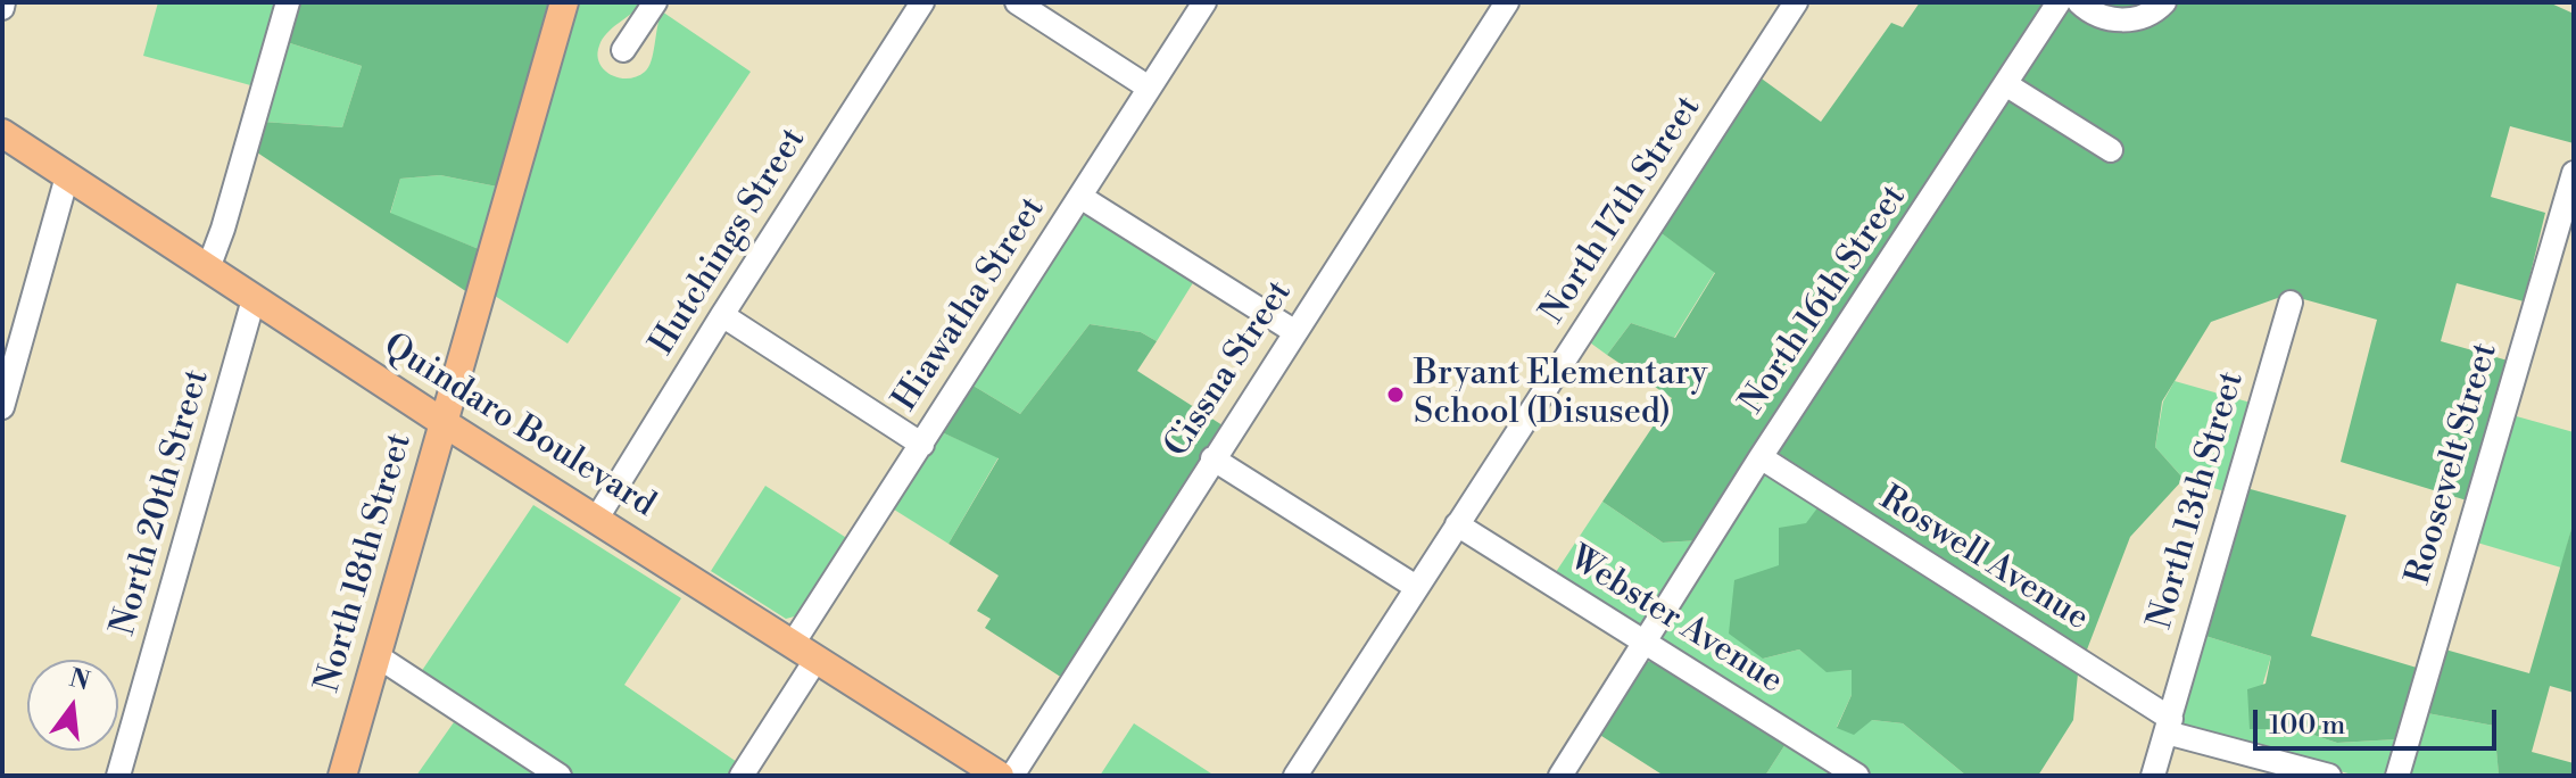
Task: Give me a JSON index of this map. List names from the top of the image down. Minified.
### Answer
{"streets":{"main road":["Quindaro Boulevard","North 18th Street"],"street":["North 17th Street","Hutchings Street","North 16th Street","Hiawatha Street","Cissna Street","Roosevelt Street","North 13th Street","North 20th Street","Roswell Avenue","Webster Avenue"]},"crossings":[["North 17th Street","Webster Avenue"],["Hutchings Street","Quindaro Boulevard"],["North 16th Street","Roswell Avenue"],["North 16th Street","Webster Avenue"],["Hiawatha Street","Quindaro Boulevard"],["Quindaro Boulevard","North 20th Street"],["Quindaro Boulevard","North 18th Street"],["North 13th Street","Roswell Avenue"]],"places":["Bryant Elementary School (Disused)"],"scale_bar":"100 m","north":"top"}
